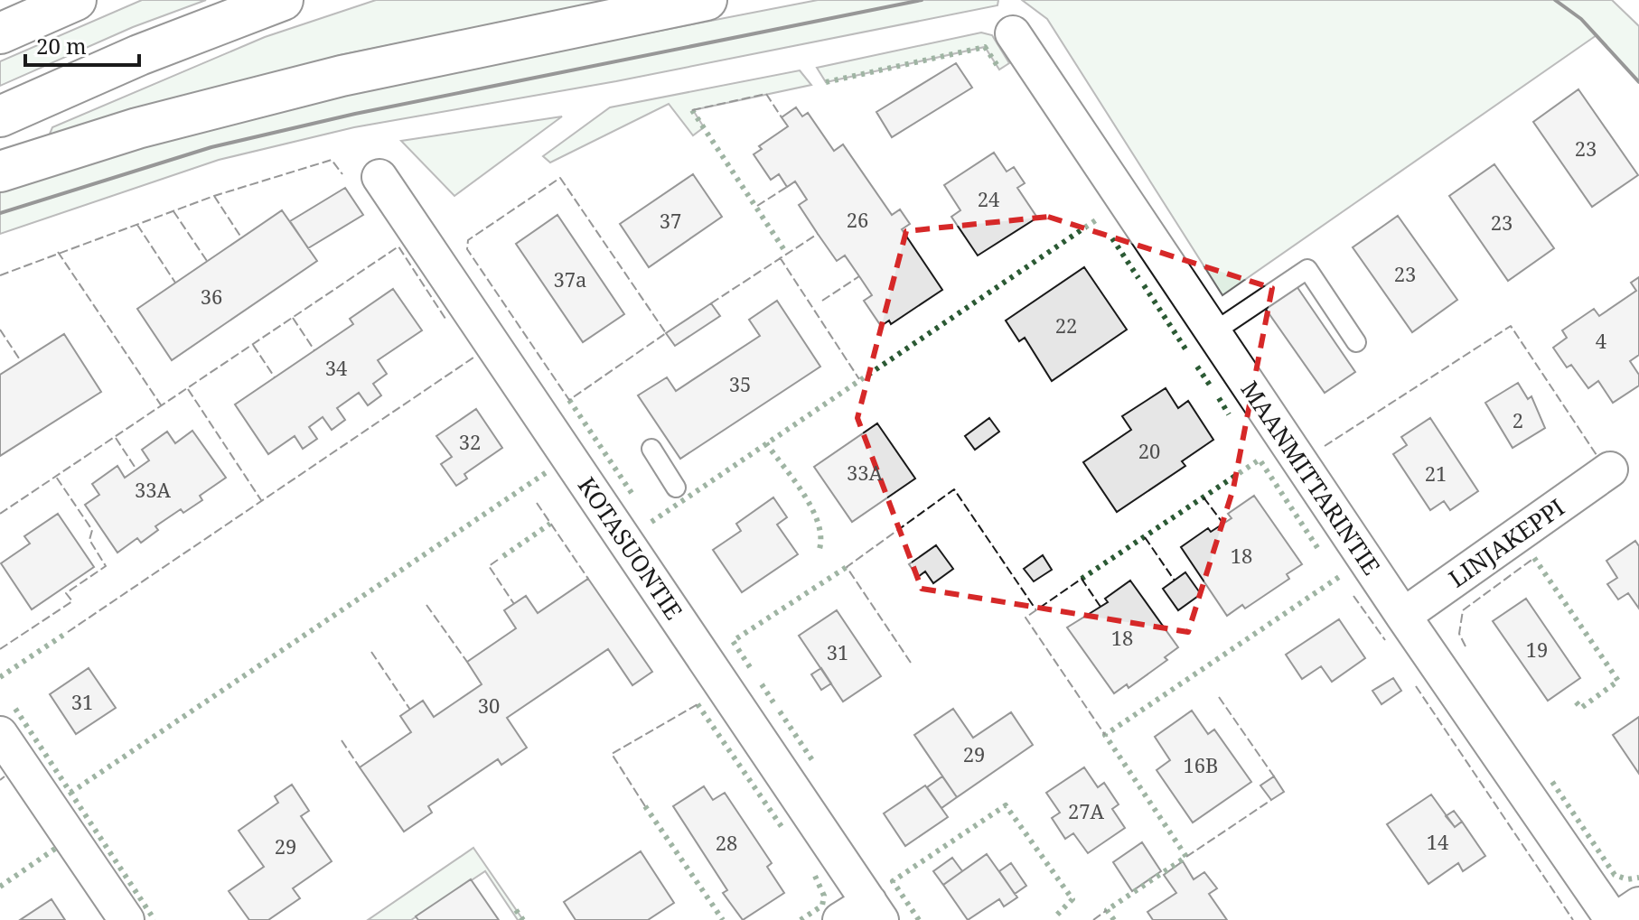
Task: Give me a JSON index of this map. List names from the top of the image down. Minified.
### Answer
{"streets":{"street":["MAANMITTARINTIE","LINJAKEPPI","KOTASUONTIE"]},"crossings":[["MAANMITTARINTIE","LINJAKEPPI"]],"house_numbers":["23","24","26","37","23","23","37a","36","22","4","34","35","2","32","20","33A","21","33A","18","18","19","31","31","30","29","16B","27A","14","28","29"],"scale_bar":"20 m"}
